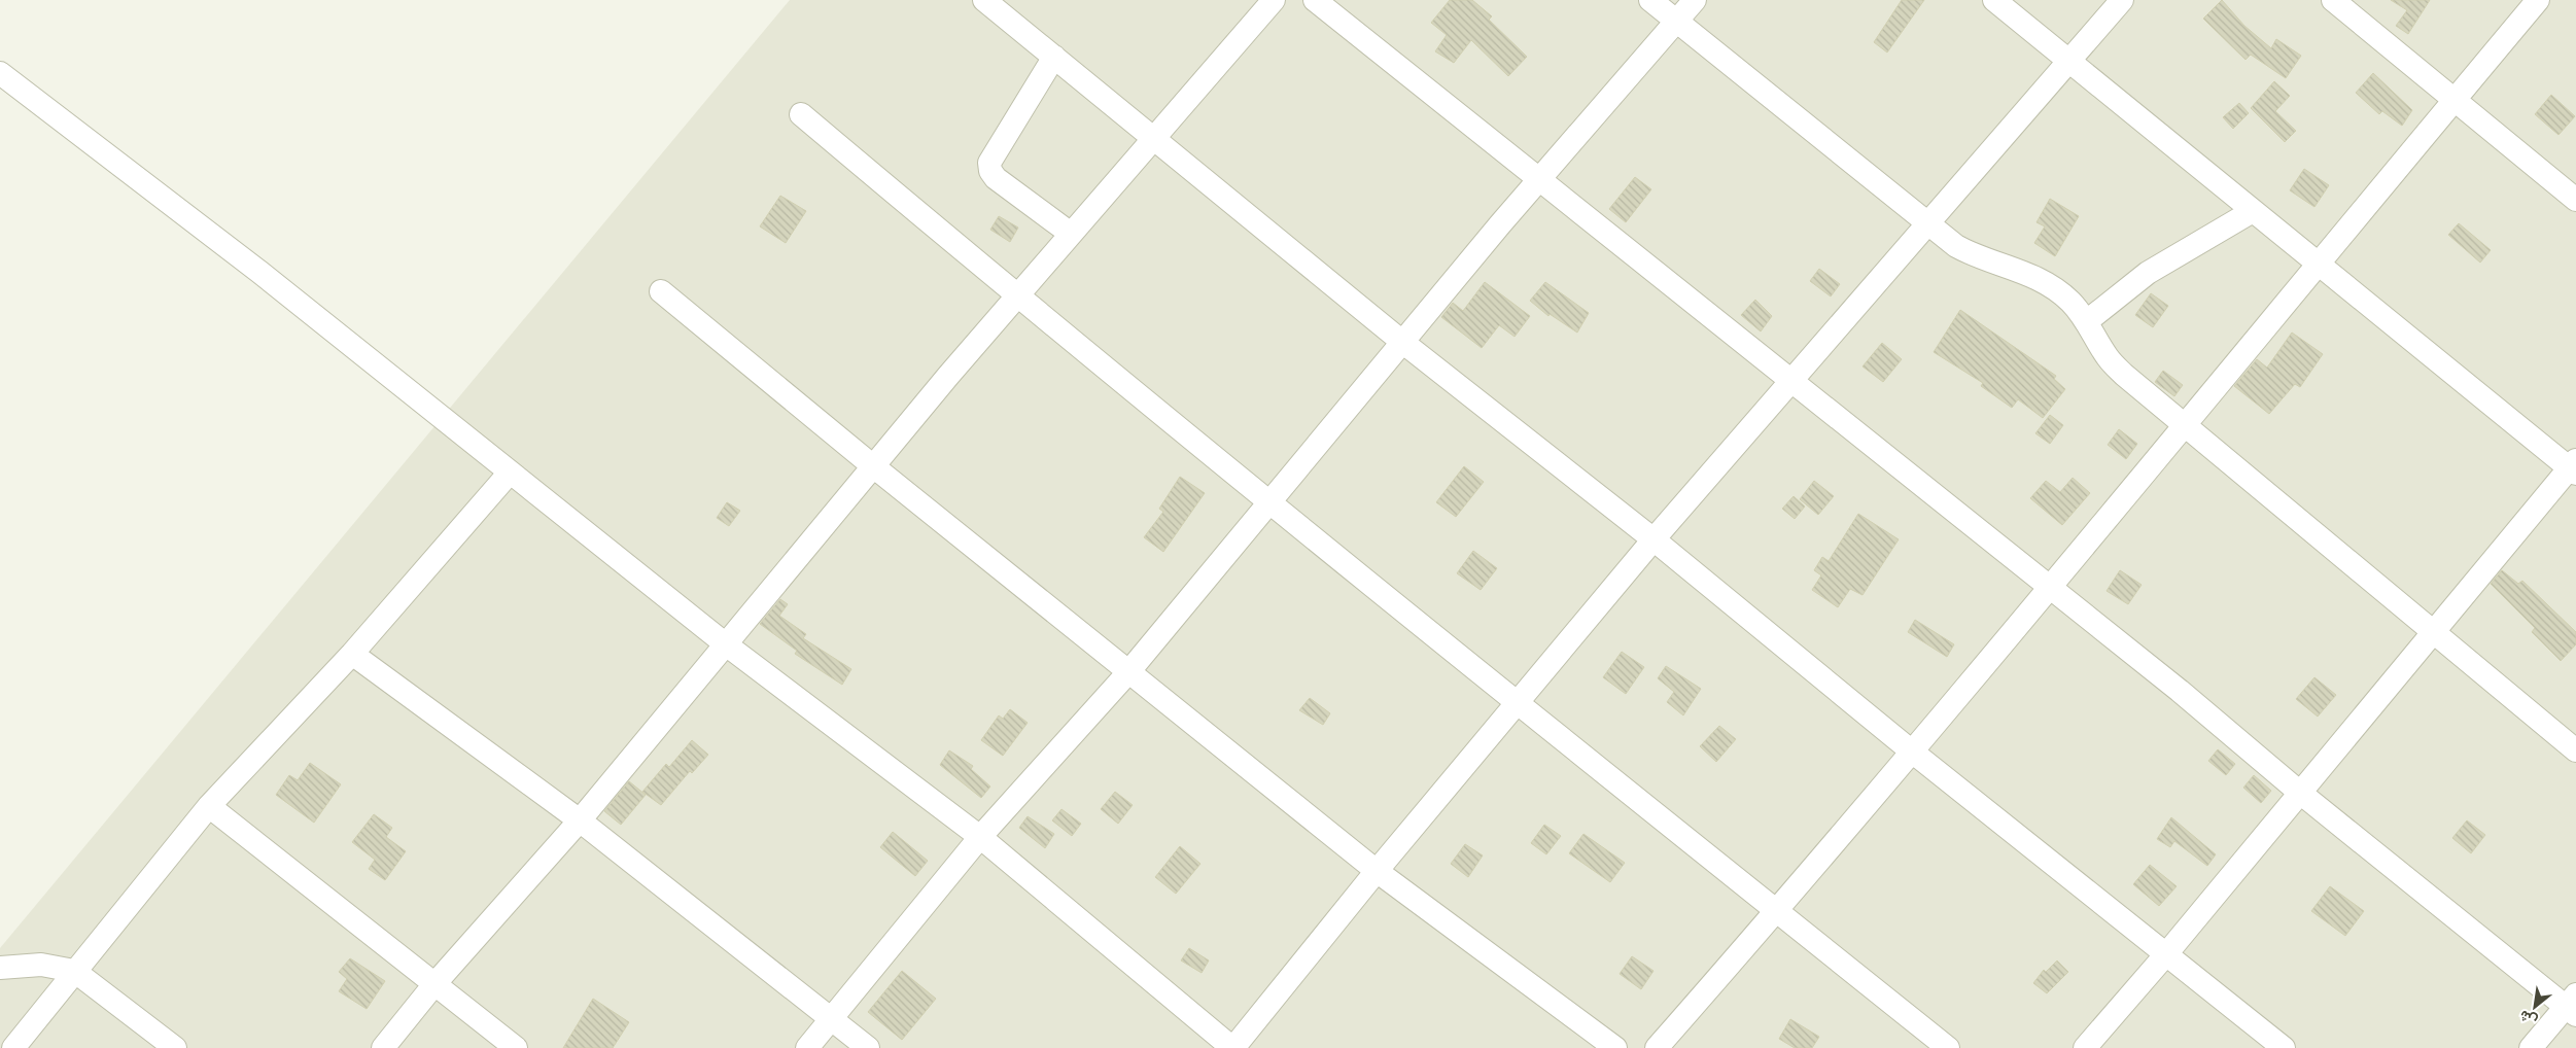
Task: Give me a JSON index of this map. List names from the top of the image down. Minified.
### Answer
{"north":"bottom left"}
